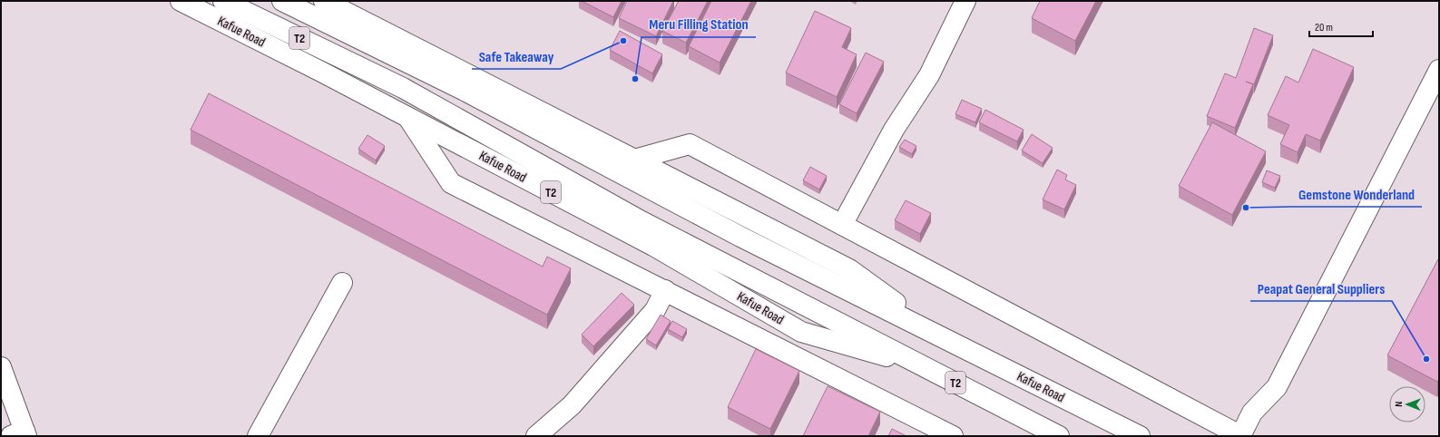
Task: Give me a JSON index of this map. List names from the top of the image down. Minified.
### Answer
{"streets":{"main road":["Kafue Road","T2"]},"places":["Safe Takeaway","Meru Filling Station","Gemstone Wonderland","Peapat General Suppliers"],"scale_bar":"20 m","north":"left"}
